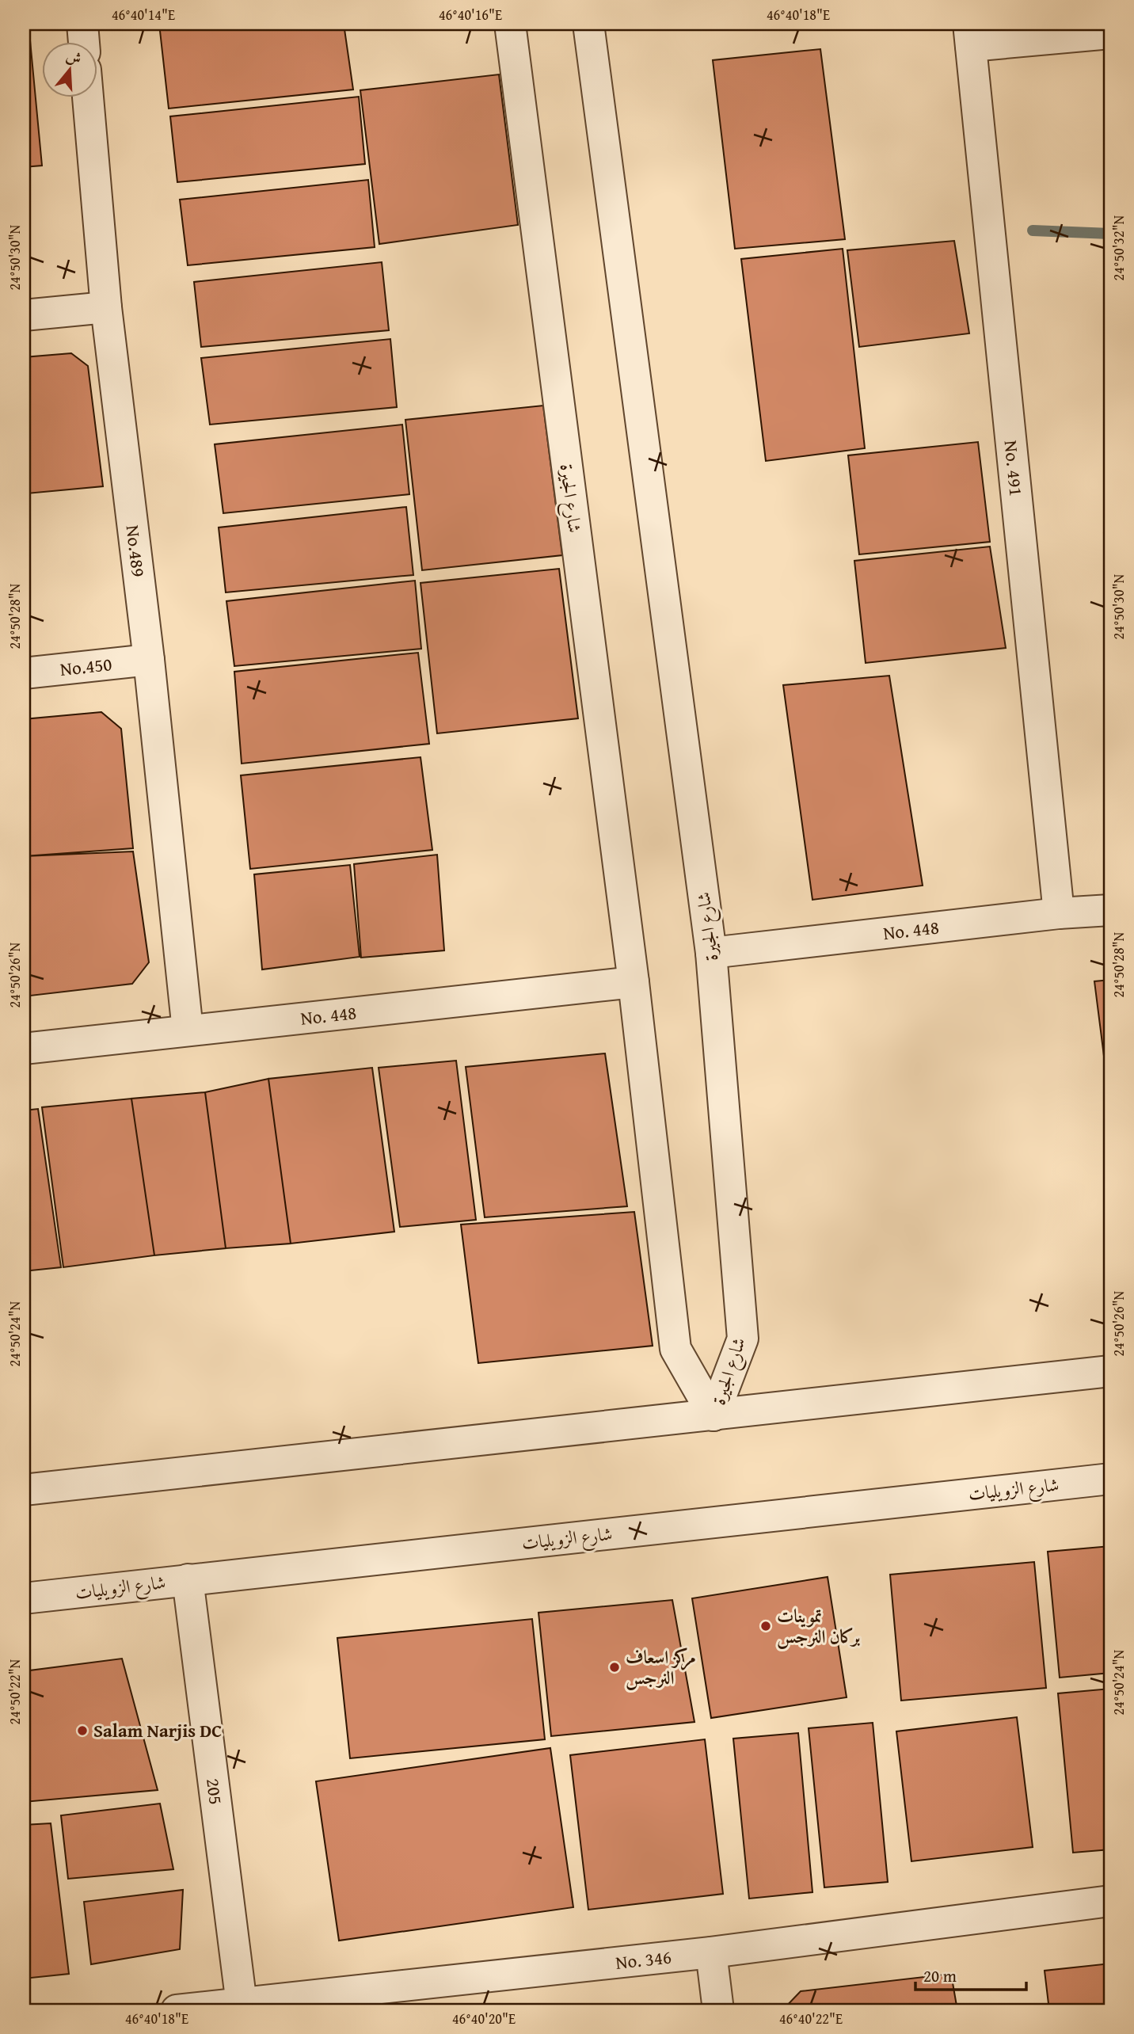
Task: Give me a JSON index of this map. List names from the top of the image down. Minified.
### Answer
{"streets":{"street":["No. 491","شارع الجيرة","No.489","No.450","No. 448","شارع الزويليات","205","No. 346"]},"crossings":[["No. 491","No. 448"],["شارع الجيرة","No. 448"],["No.489","No.450"],["No.489","No. 448"],["شارع الزويليات","205"],["205","No. 346"]],"places":["تموينات بركان النرجس","مركز اسعاف النرجس","Salam Narjis DC"],"scale_bar":"20 m","north":"top","coordinates":["46°40'14\"E","46°40'16\"E","46°40'18\"E","24°50'32\"N","24°50'30\"N","24°50'28\"N","24°50'26\"N","24°50'24\"N","24°50'22\"N","46°40'20\"E","46°40'22\"E"]}
